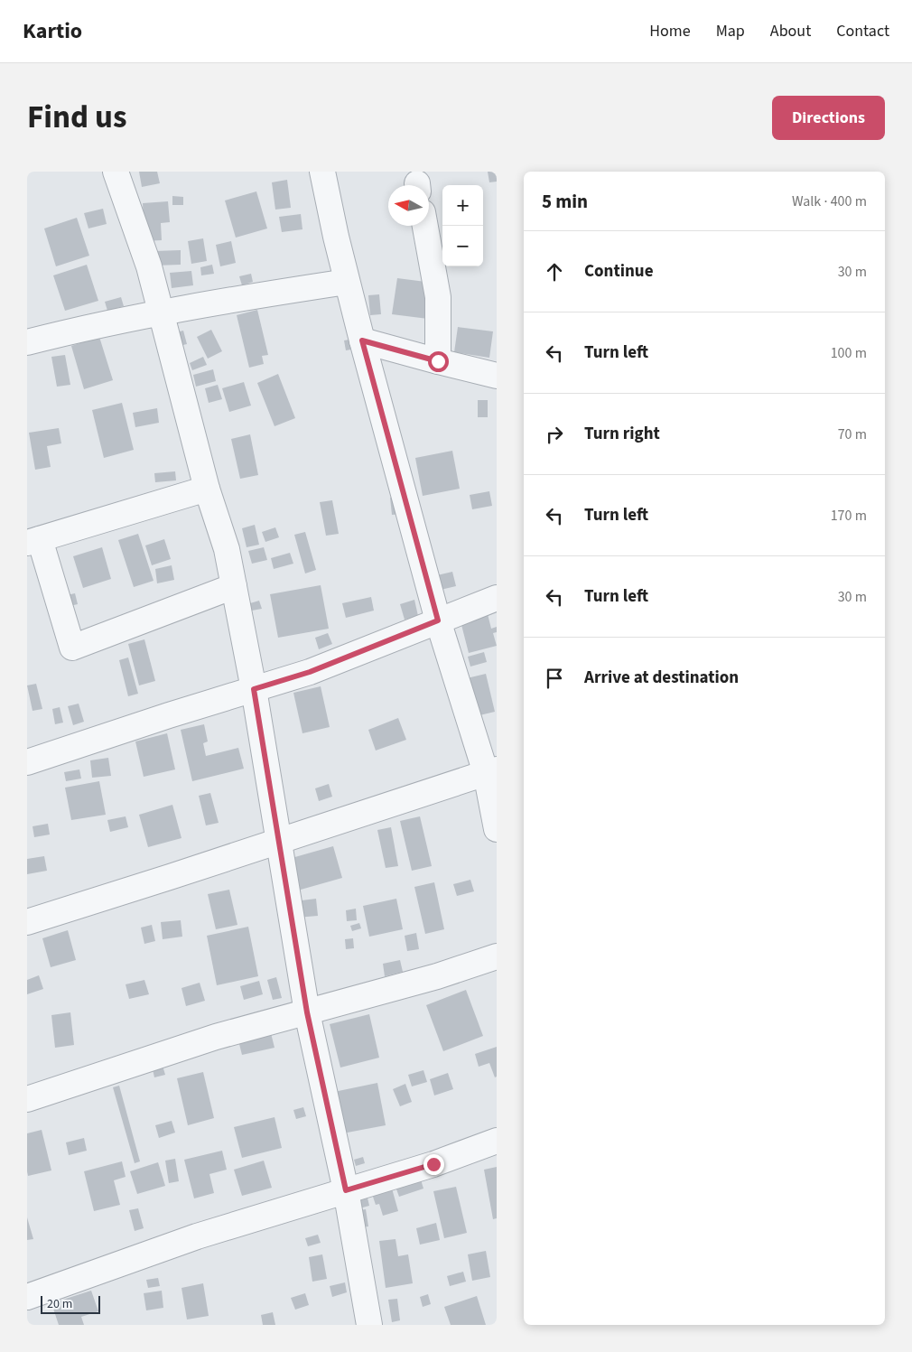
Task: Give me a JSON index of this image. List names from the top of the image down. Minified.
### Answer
{"scale_bar":"20 m","north":"left","page":{"header":"Kartio","nav":["Home","Map","About","Contact"],"title":"Find us","buttons":"Directions","heading":["5 min","Walk · 400 m"],"map_buttons":["+","−"],"list":[["Continue","30 m"],["Turn left","100 m"],["Turn right","70 m"],["Turn left","170 m"],["Turn left","30 m"],"Arrive at destination"],"scale":"20 m"}}
